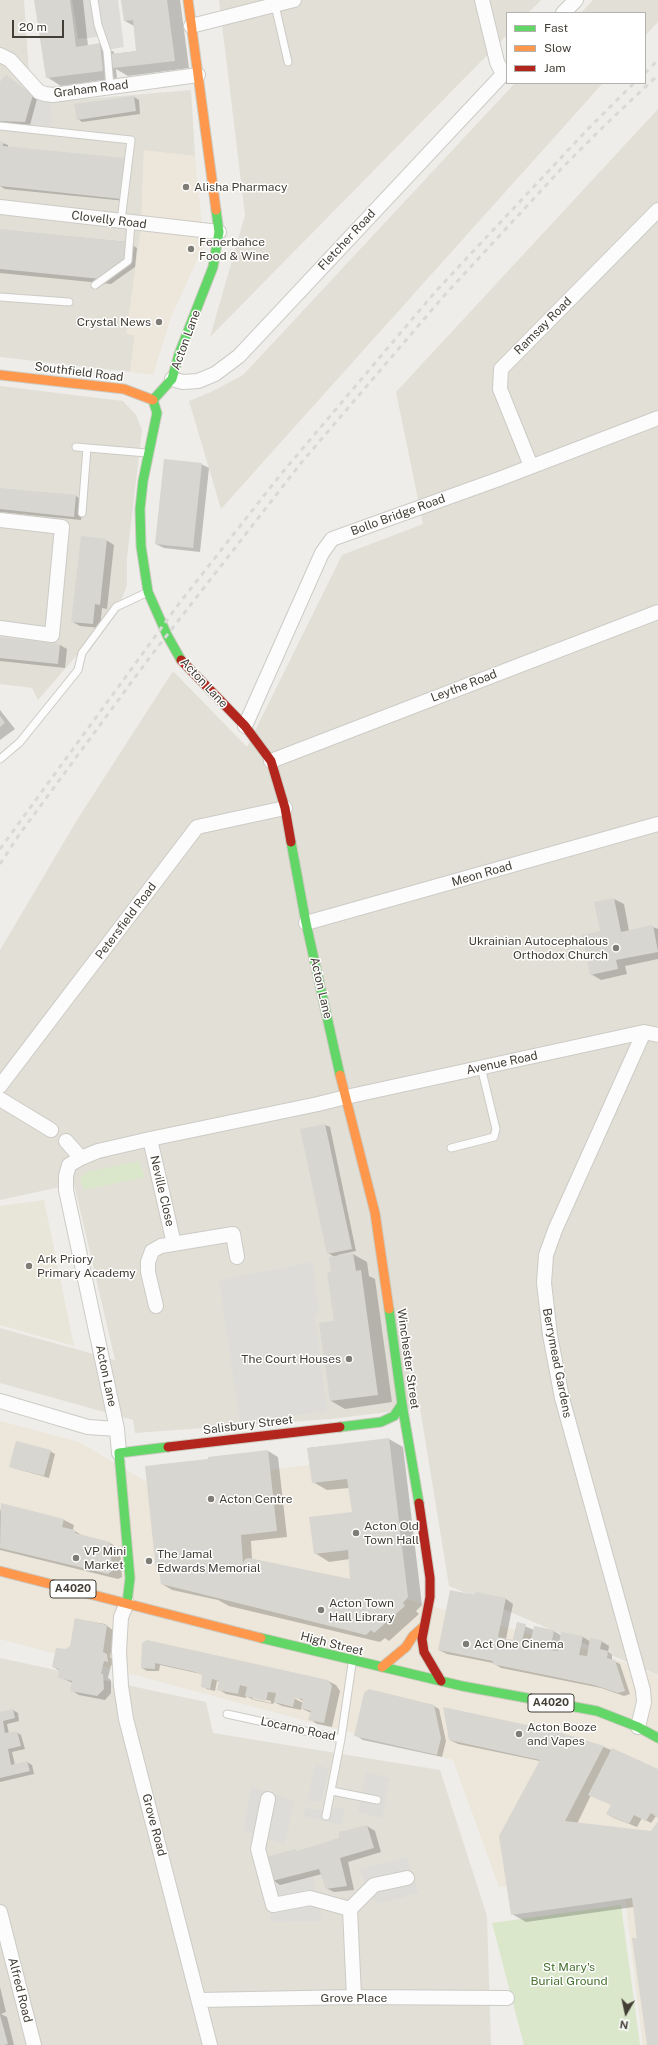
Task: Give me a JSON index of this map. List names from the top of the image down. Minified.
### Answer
{"streets":{"main road":["Acton Lane","Southfield Road","Winchester Street","Salisbury Street","A4020","High Street"],"street":["Graham Road","Clovelly Road","Fletcher Road","Ramsay Road","Bollo Bridge Road","Leythe Road","Meon Road","Petersfield Road","Avenue Road","Neville Close","Berrymead Gardens","Grove Road","Alfred Road","Grove Place"],"lane":["Locarno Road"]},"crossings":[["Graham Road","Acton Lane"],["Clovelly Road","Acton Lane"],["Fletcher Road","Acton Lane"],["Ramsay Road","Bollo Bridge Road"],["Acton Lane","Southfield Road"],["Acton Lane","Bollo Bridge Road"],["Acton Lane","Leythe Road"],["Acton Lane","Meon Road"],["Acton Lane","Petersfield Road"],["Acton Lane","Avenue Road"],["Acton Lane","Neville Close"],["Acton Lane","Winchester Street"],["Acton Lane","Salisbury Street"],["Acton Lane","High Street"],["Acton Lane","Grove Road"],["Avenue Road","Winchester Street"],["Avenue Road","Berrymead Gardens"],["Winchester Street","Salisbury Street"],["Winchester Street","High Street"],["Berrymead Gardens","High Street"],["High Street","Locarno Road"],["High Street","Grove Road"],["Grove Road","Grove Place"]],"parks":["St Mary's Burial Ground"],"places":["Alisha Pharmacy","Fenerbahce Food & Wine","Crystal News","Ukrainian Autocephalous Orthodox Church","Ark Priory Primary Academy","The Court Houses","Acton Centre","Acton Old Town Hall","VP Mini Market","The Jamal Edwards Memorial","Acton Town Hall Library","Act One Cinema","Acton Booze and Vapes"],"legend":["Fast","Slow","Jam"],"scale_bar":"20 m","north":"bottom"}
